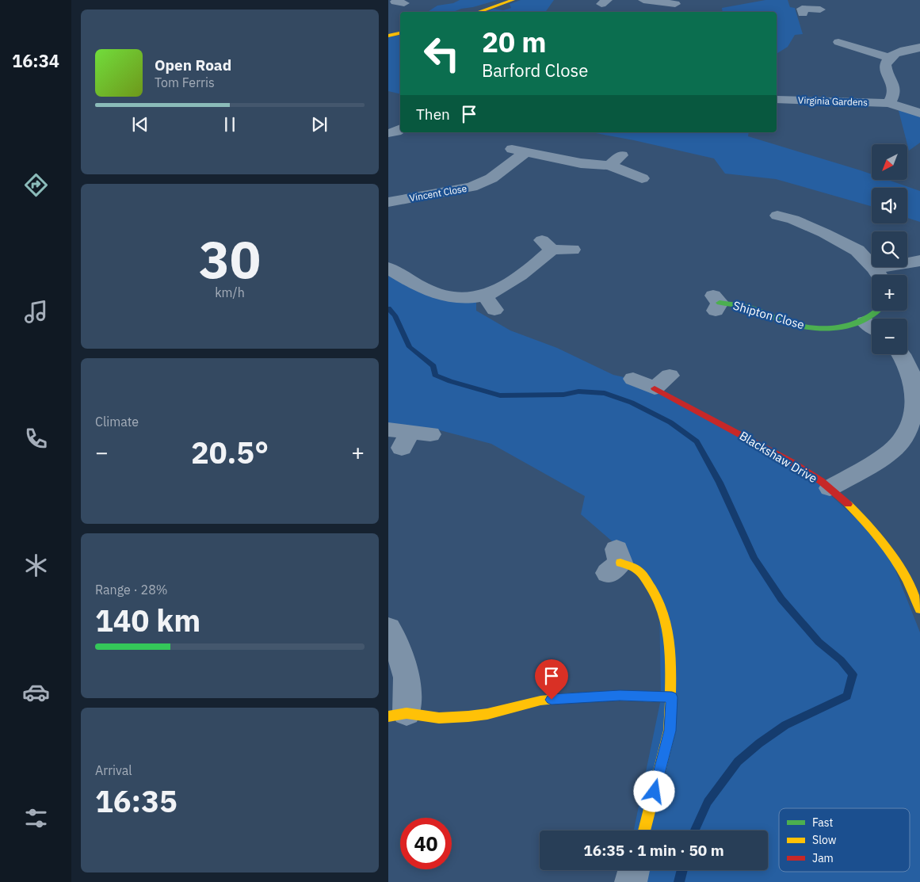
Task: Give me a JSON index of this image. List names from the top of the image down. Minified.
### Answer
{"streets":{"street":["Virginia Gardens","Vincent Close","Shipton Close","Blackshaw Drive"]},"legend":["Fast","Slow","Jam"],"north":"bottom left","page":{"tabs":"16:34","turn":["20 m","Barford Close"],"song":["Open Road","Tom Ferris"],"then":"Then","map_buttons":["+","−"],"tile":[["30","km/h"],"Climate",["Range · 28%","140 km"],["Arrival","16:35"]],"heat":["−","20.5°","+"],"limit":"40","trip":"16:35 · 1 min · 50 m"}}
